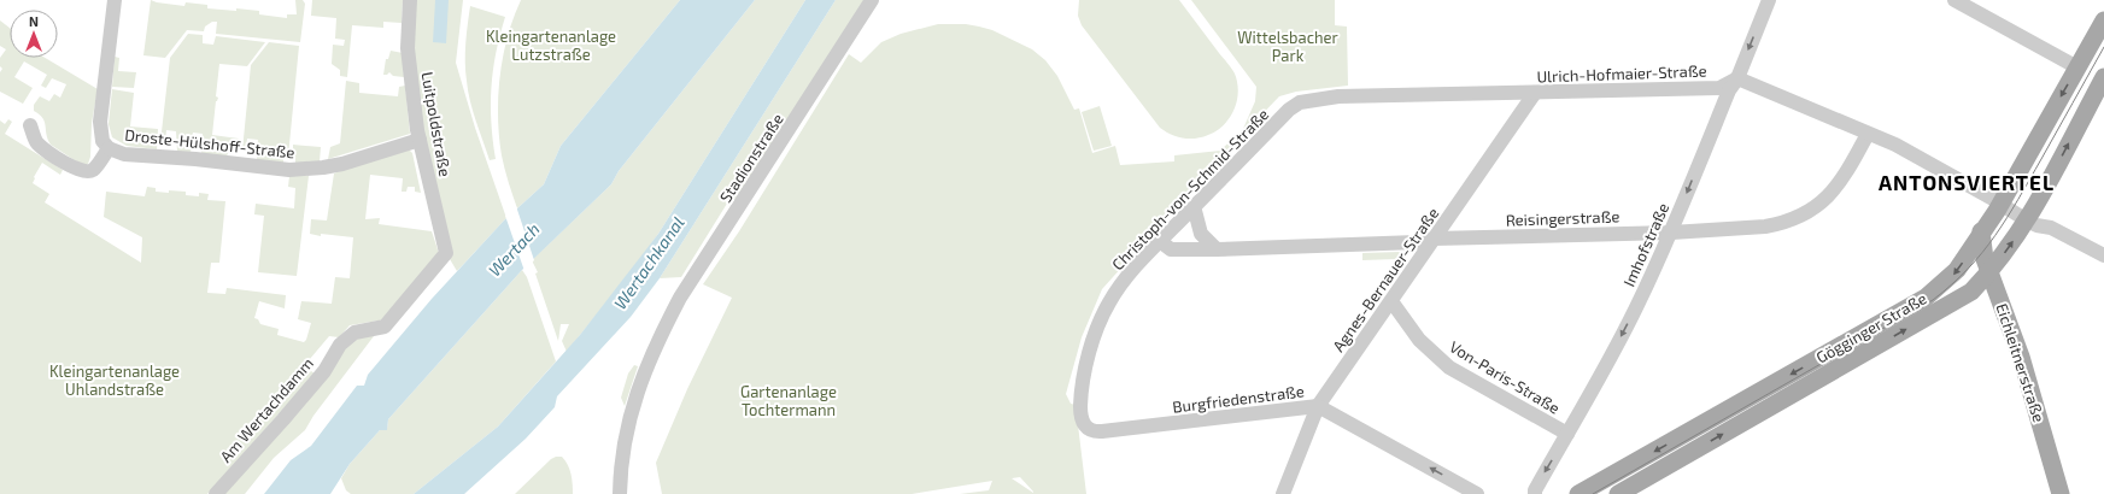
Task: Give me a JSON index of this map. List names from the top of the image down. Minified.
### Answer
{"streets":{"main road":["Gögginger Straße","Eichleitnerstraße"],"street":["Ulrich-Hofmaier-Straße","Luitpoldstraße","Droste-Hülshoff-Straße","Stadionstraße","Christoph-von-Schmid-Straße","Reisingerstraße","Imhofstraße","Agnes-Bernauer-Straße","Von-Paris-Straße","Burgfriedenstraße","Am Wertachdamm"]},"crossings":[["Ulrich-Hofmaier-Straße","Christoph-von-Schmid-Straße"],["Ulrich-Hofmaier-Straße","Imhofstraße"],["Ulrich-Hofmaier-Straße","Agnes-Bernauer-Straße"],["Luitpoldstraße","Droste-Hülshoff-Straße"],["Luitpoldstraße","Am Wertachdamm"],["Christoph-von-Schmid-Straße","Reisingerstraße"],["Christoph-von-Schmid-Straße","Burgfriedenstraße"],["Reisingerstraße","Imhofstraße"],["Reisingerstraße","Agnes-Bernauer-Straße"],["Imhofstraße","Von-Paris-Straße"],["Agnes-Bernauer-Straße","Von-Paris-Straße"],["Agnes-Bernauer-Straße","Burgfriedenstraße"],["Gögginger Straße","Eichleitnerstraße"]],"one_way":["Imhofstraße","Burgfriedenstraße"],"districts":["ANTONSVIERTEL"],"water":["Wertach","Wertachkanal"],"parks":["Kleingartenanlage Lutzstraße","Wittelsbacher Park","Kleingartenanlage Uhlandstraße","Gartenanlage Tochtermann"],"north":"top"}
